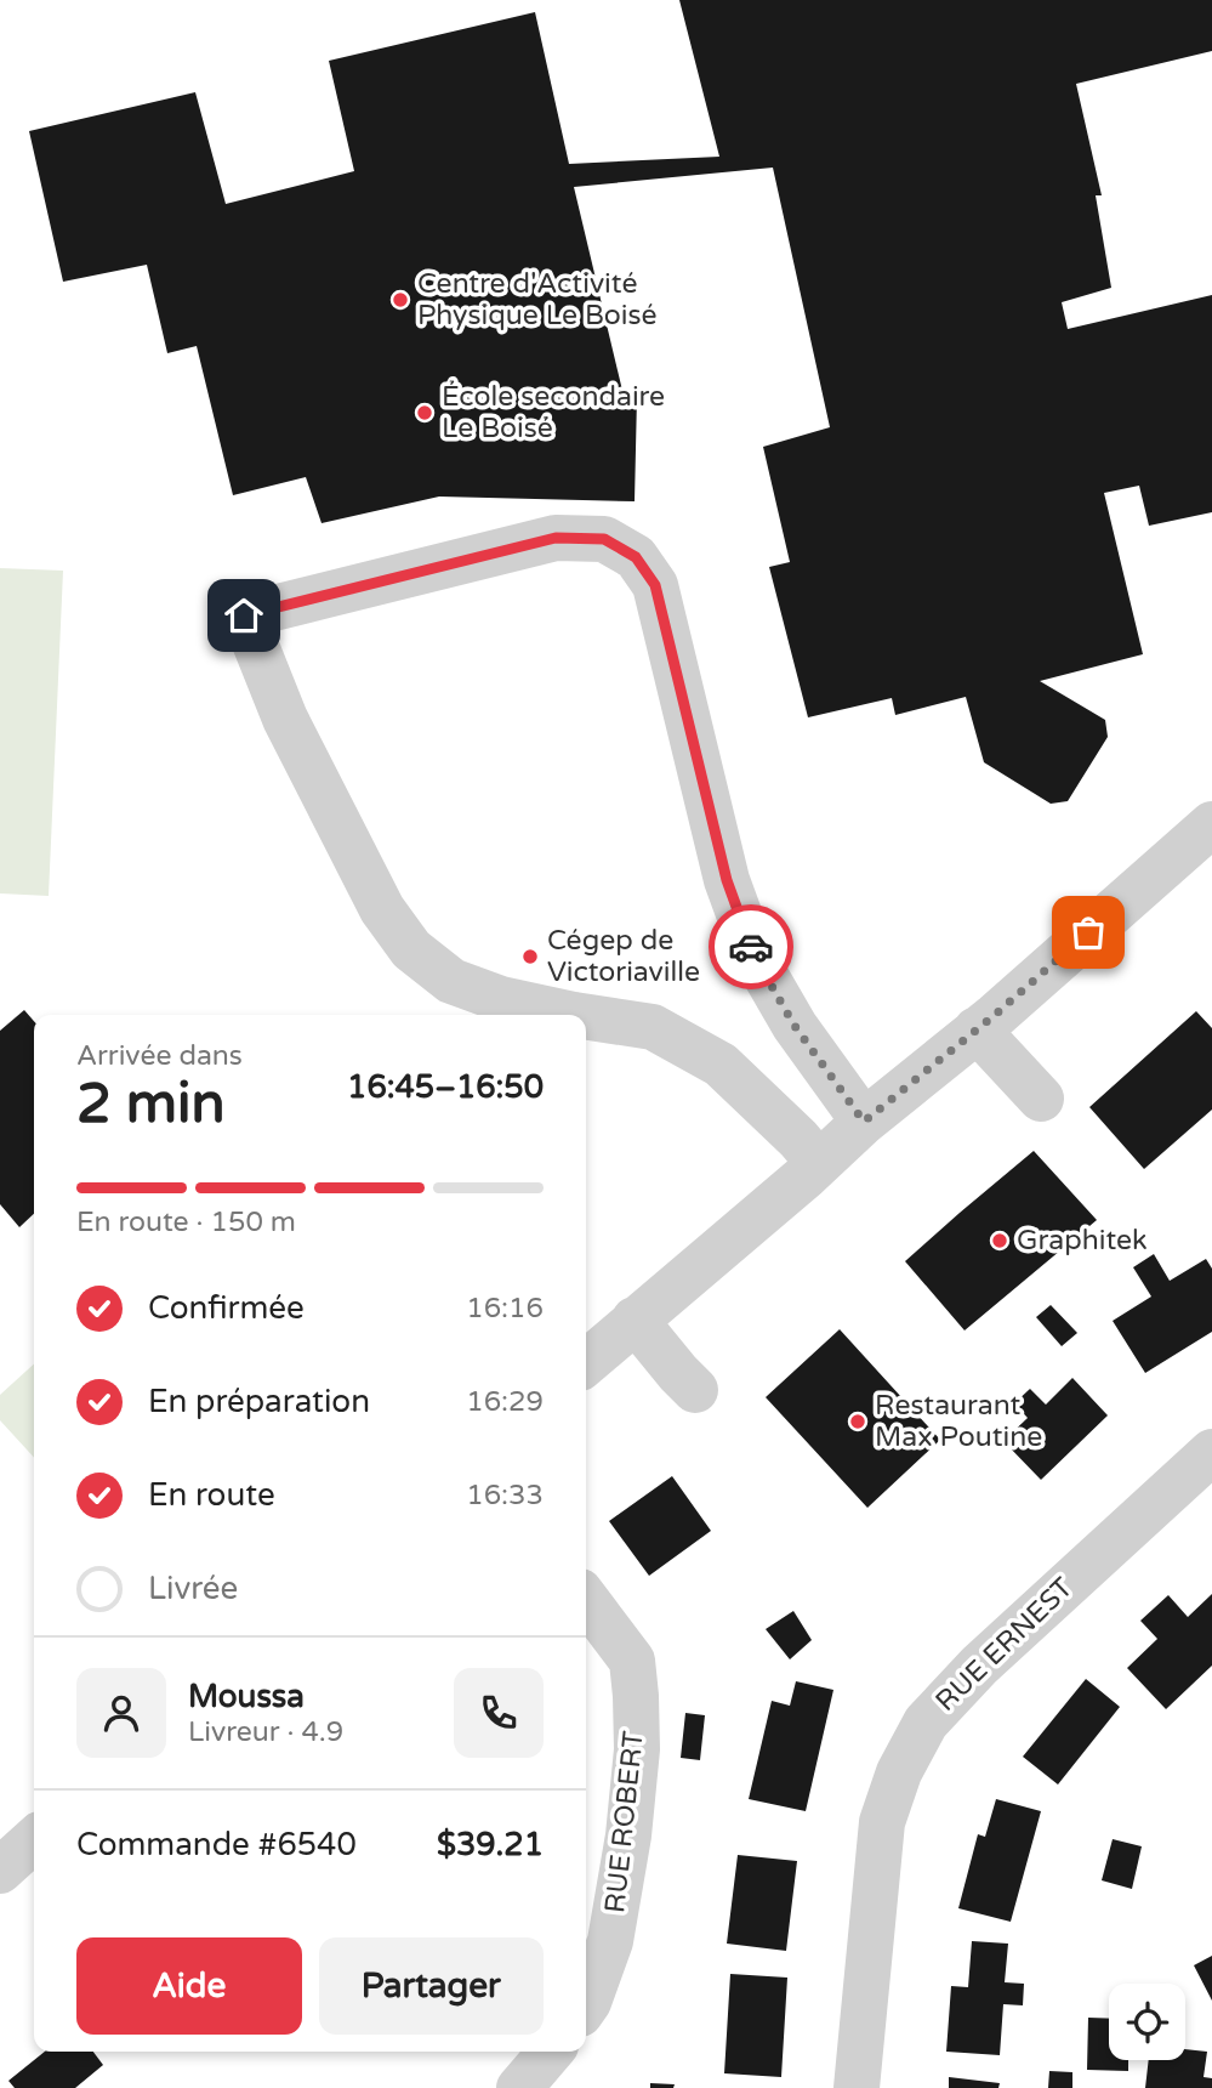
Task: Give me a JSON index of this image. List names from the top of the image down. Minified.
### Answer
{"streets":{"street":["RUE ERNEST","RUE ROBERT"]},"places":["Centre d'Activité Physique Le Boisé","École secondaire Le Boisé","Cégep de Victoriaville","Graphitek","Restaurant Max Poutine"],"page":{"heading":["2 min","Arrivée dans","16:45–16:50"],"panel":["Moussa","Livreur · 4.9","Commande #6540","$39.21"],"bar":"En route · 150 m","list":[["Confirmée","16:16"],["En préparation","16:29"],["En route","16:33"],"Livrée"],"buttons":["Aide","Partager"]}}
